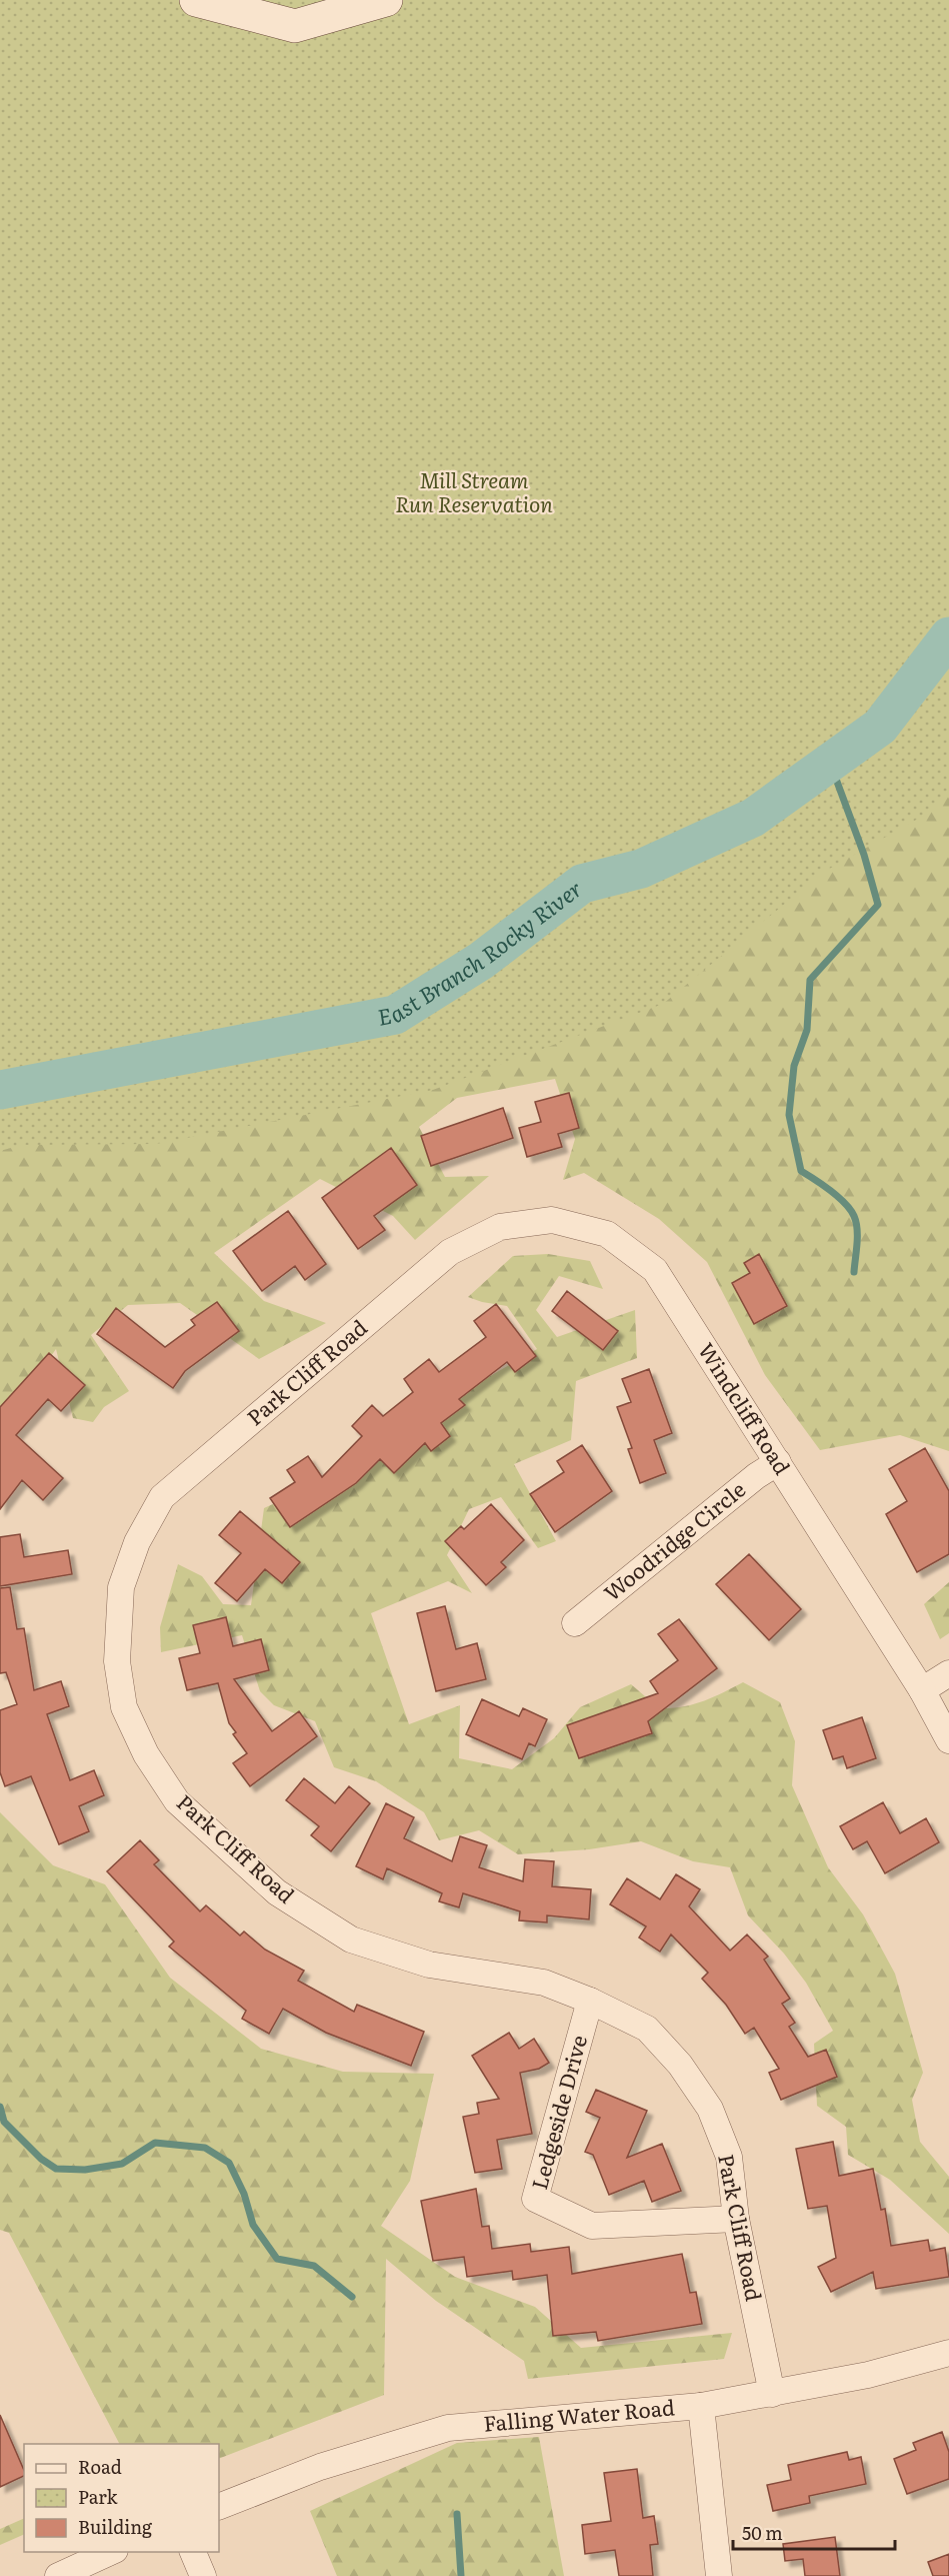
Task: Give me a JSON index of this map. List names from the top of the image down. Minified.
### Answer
{"streets":{"street":["Park Cliff Road","Windcliff Road","Woodridge Circle","Ledgeside Drive","Falling Water Road"]},"crossings":[["Park Cliff Road","Windcliff Road"],["Park Cliff Road","Ledgeside Drive"],["Park Cliff Road","Falling Water Road"],["Windcliff Road","Woodridge Circle"]],"water":["East Branch Rocky River"],"parks":["Mill Stream Run Reservation"],"legend":["Road","Park","Building"],"scale_bar":"50 m"}
